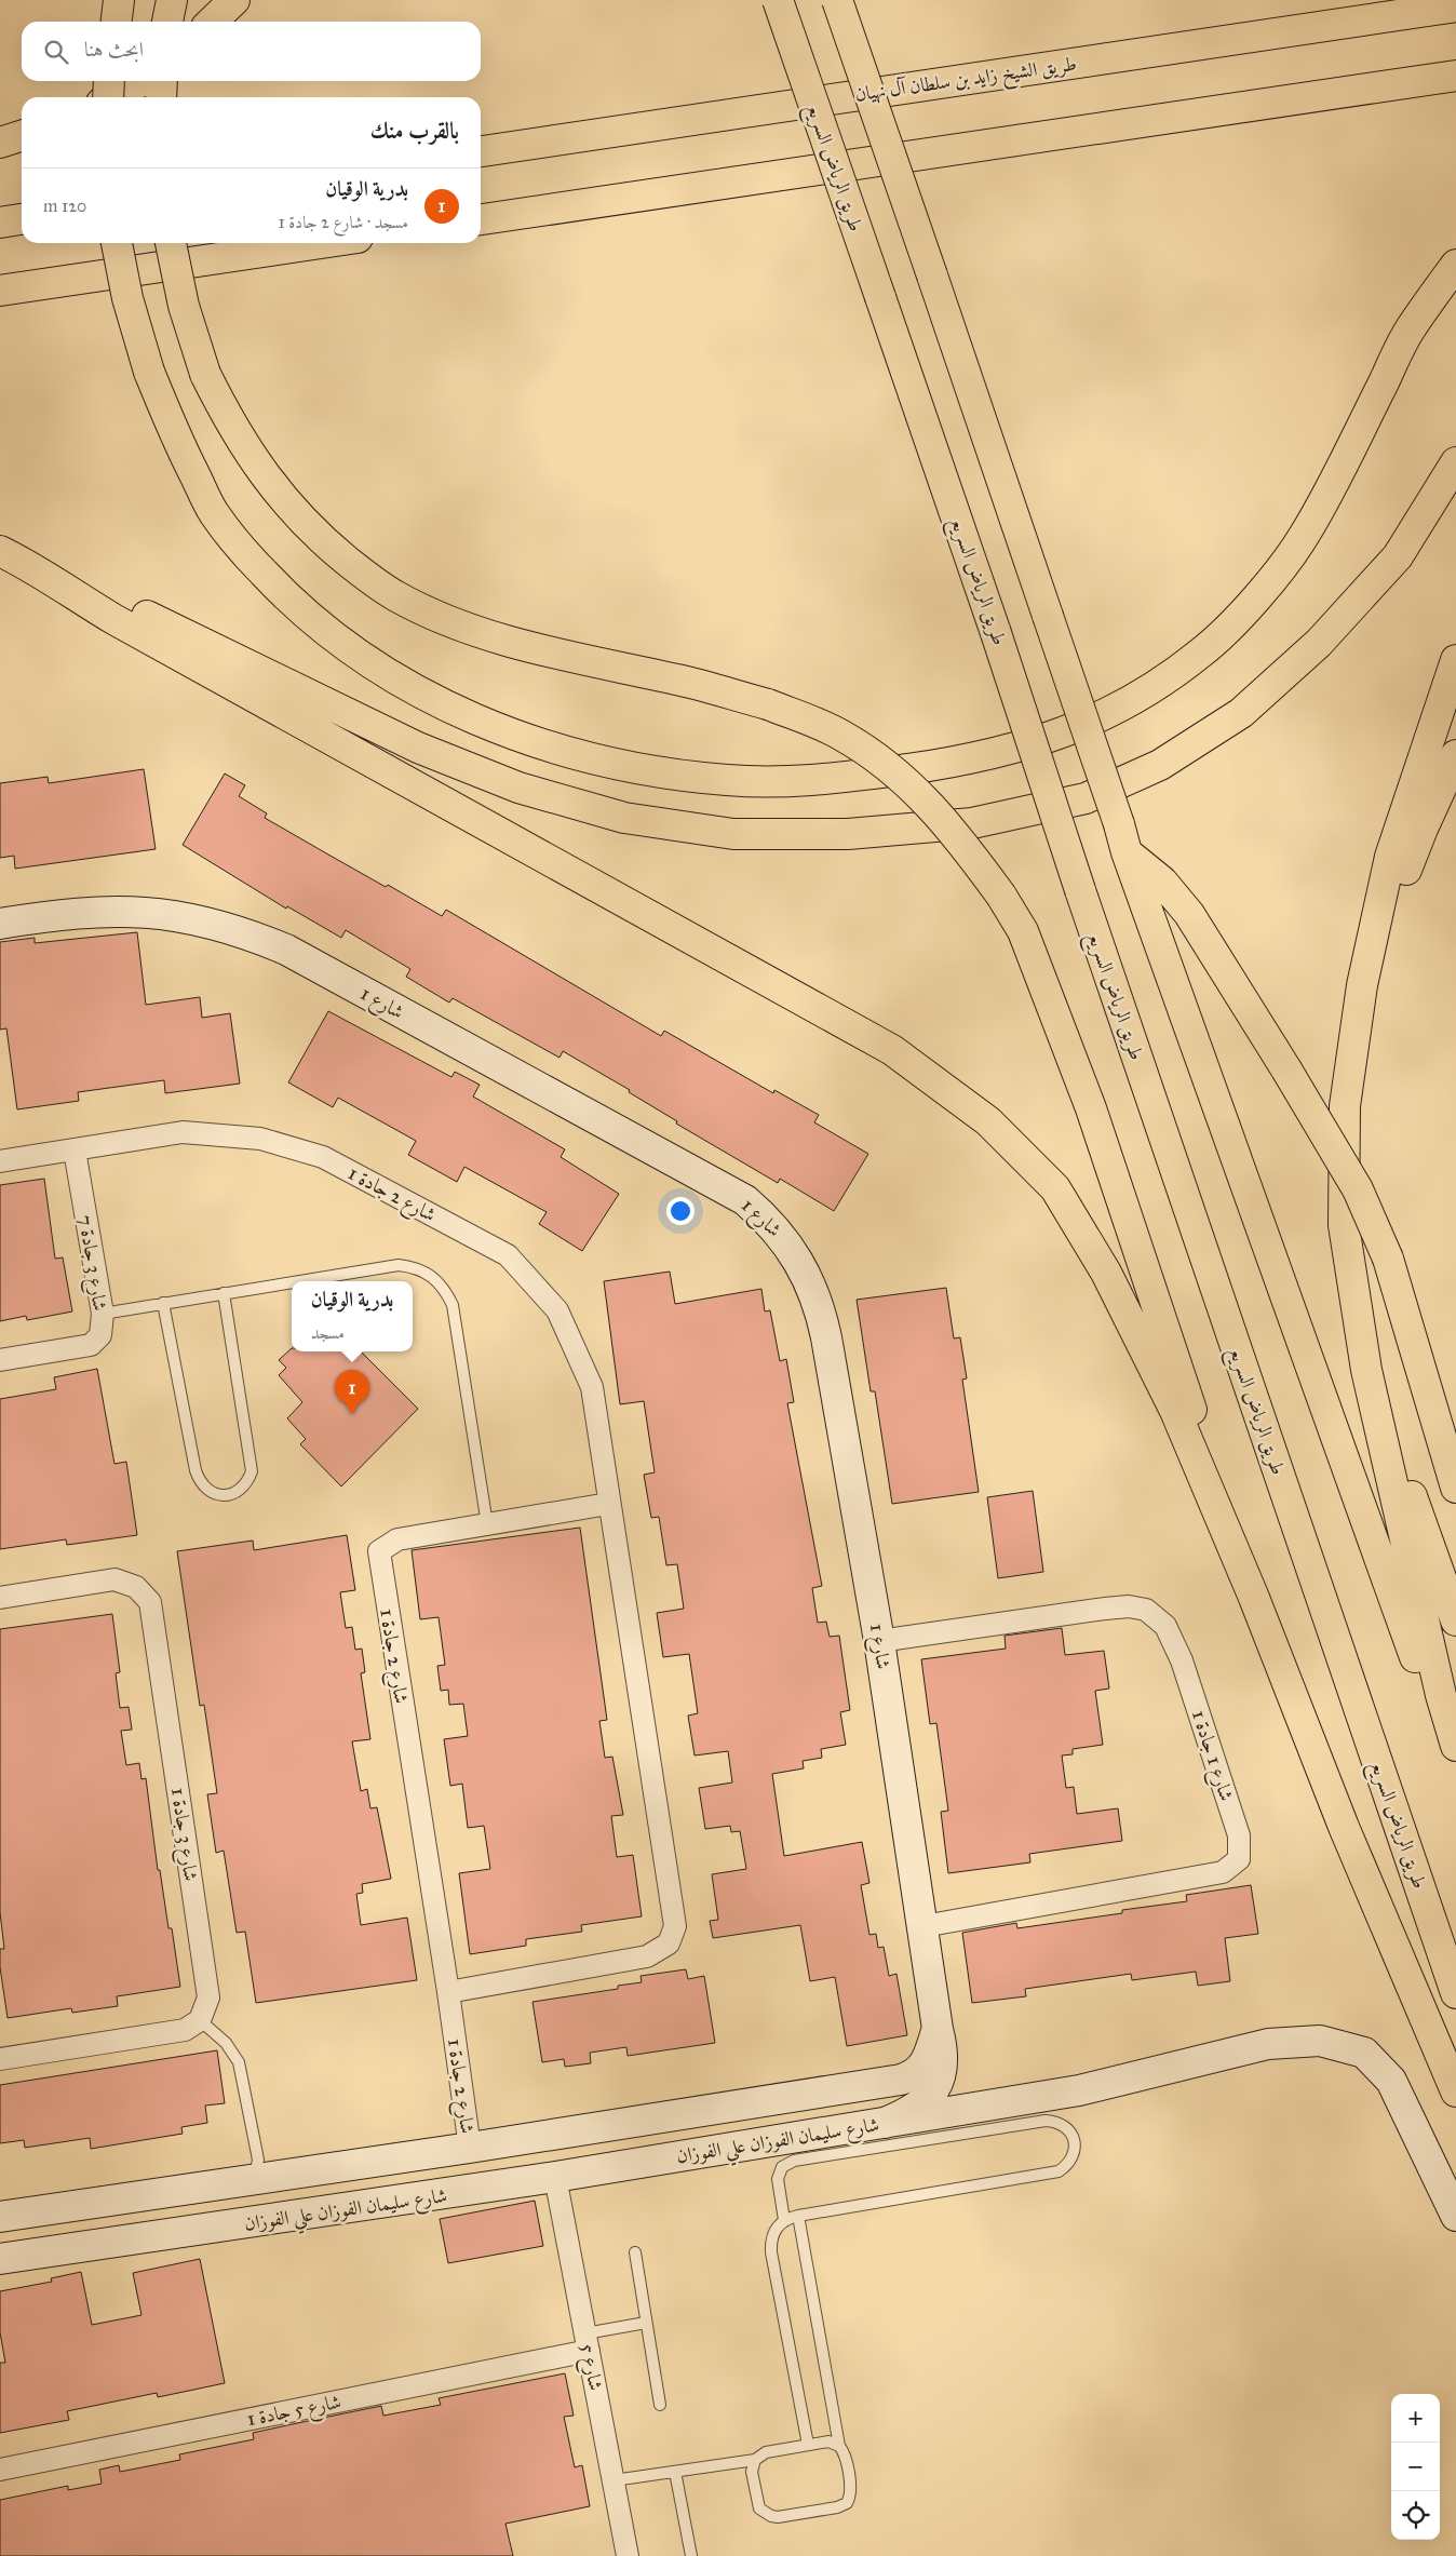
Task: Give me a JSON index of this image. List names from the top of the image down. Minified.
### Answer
{"streets":{"highway":["طريق الشيخ زايد بن سلطان آل نهيان","طريق الرياض السريع"],"street":["شارع 1","شارع 2 جادة 1","شارع 3 جادة 7","شارع 1 جادة 1","شارع 3 جادة 1","شارع سليمان الفوزان علي الفوزان","شارع 5","شارع 5 جادة 1"]},"crossings":[["شارع 1","شارع 1 جادة 1"],["شارع 1","شارع سليمان الفوزان علي الفوزان"],["شارع 2 جادة 1","شارع 3 جادة 7"],["شارع 2 جادة 1","شارع سليمان الفوزان علي الفوزان"],["شارع سليمان الفوزان علي الفوزان","شارع 5"],["شارع 5","شارع 5 جادة 1"]],"page":{"search":"ابحث هنا","heading":"بالقرب منك","list":[{"mark":"1","name":"بدرية الوقيان","note":"مسجد · شارع 2 جادة 1","value":"120 m"}],"popup":["بدرية الوقيان","مسجد"],"pins":"1","map_buttons":["+","−"]}}
